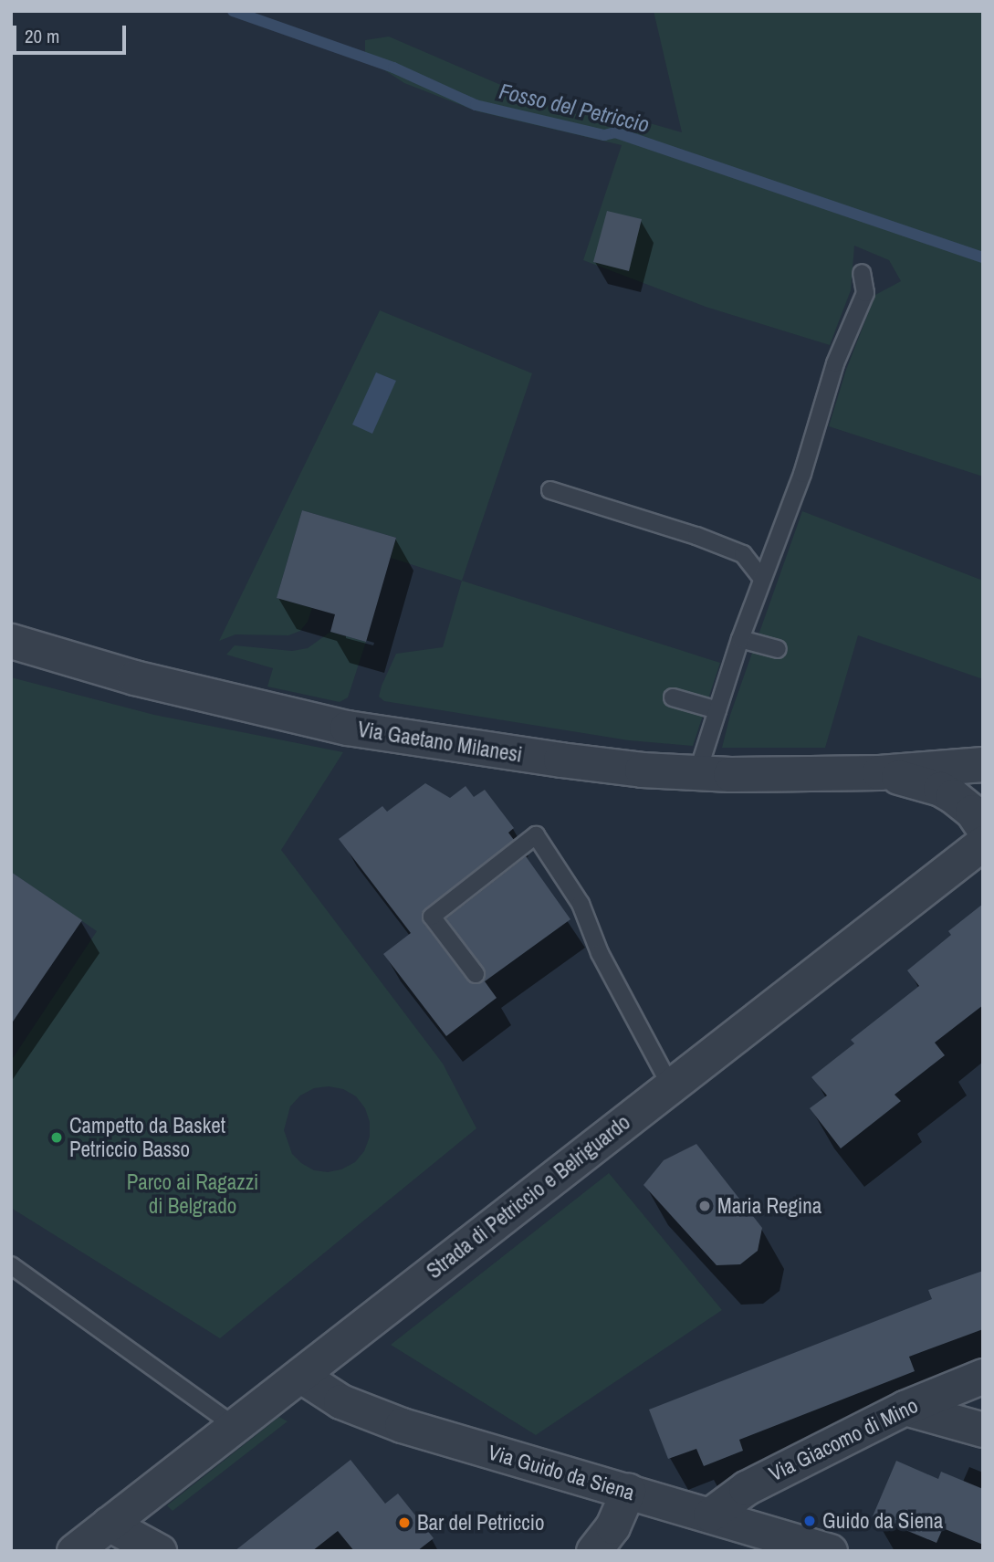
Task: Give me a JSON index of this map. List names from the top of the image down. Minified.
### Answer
{"streets":{"street":["Via Gaetano Milanesi","Strada di Petriccio e Belriguardo","Via Giacomo di Mino","Via Guido da Siena"]},"crossings":[["Strada di Petriccio e Belriguardo","Via Guido da Siena"],["Via Giacomo di Mino","Via Guido da Siena"]],"water":["Fosso del Petriccio"],"parks":["Parco ai Ragazzi di Belgrado"],"places":["Campetto da Basket Petriccio Basso","Maria Regina","Guido da Siena","Bar del Petriccio"],"scale_bar":"20 m"}
